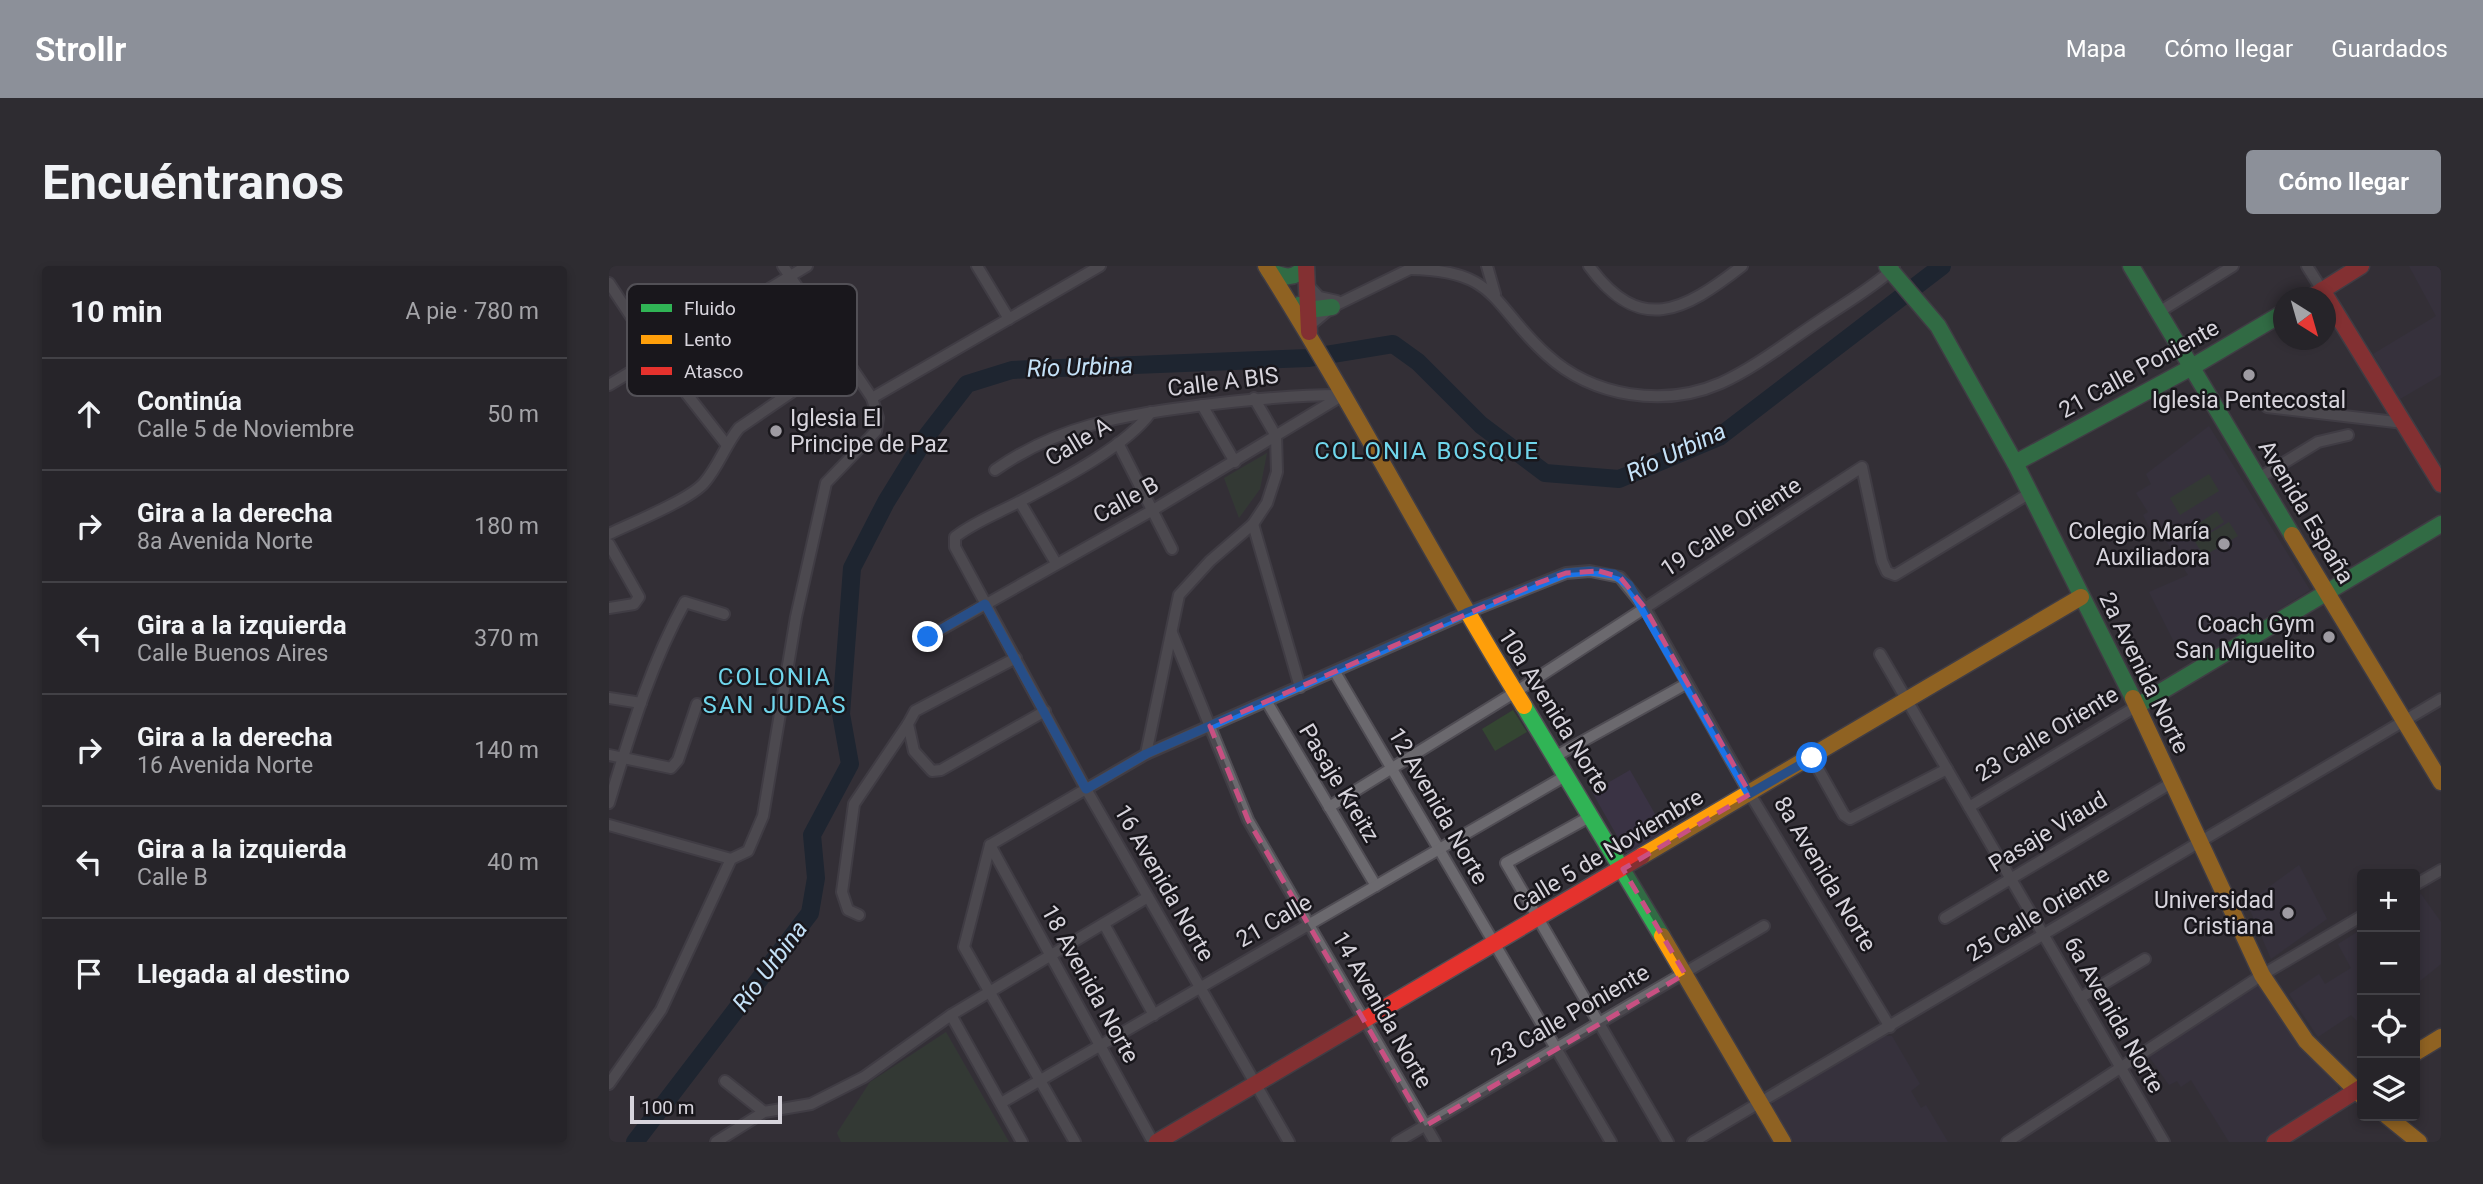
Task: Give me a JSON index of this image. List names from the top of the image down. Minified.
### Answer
{"streets":{"main road":["21 Calle Poniente","Avenida España","2a Avenida Norte","10a Avenida Norte","23 Calle Oriente","Calle 5 de Noviembre"],"street":["Calle A BIS","Calle A","Calle B","19 Calle Oriente","Pasaje Kreitz","12 Avenida Norte","Pasaje Viaud","8a Avenida Norte","16 Avenida Norte","25 Calle Oriente","21 Calle","18 Avenida Norte","14 Avenida Norte","23 Calle Poniente","6a Avenida Norte"]},"crossings":[["21 Calle Poniente","Avenida España"],["21 Calle Poniente","2a Avenida Norte"],["Calle A BIS","Calle A"],["Calle A BIS","Calle B"],["Calle A BIS","10a Avenida Norte"],["Calle A","16 Avenida Norte"],["Calle B","10a Avenida Norte"],["Calle B","16 Avenida Norte"],["Avenida España","23 Calle Oriente"],["Avenida España","25 Calle Oriente"],["19 Calle Oriente","2a Avenida Norte"],["19 Calle Oriente","10a Avenida Norte"],["19 Calle Oriente","Pasaje Kreitz"],["19 Calle Oriente","12 Avenida Norte"],["19 Calle Oriente","8a Avenida Norte"],["2a Avenida Norte","23 Calle Oriente"],["2a Avenida Norte","Pasaje Viaud"],["2a Avenida Norte","Calle 5 de Noviembre"],["2a Avenida Norte","25 Calle Oriente"],["10a Avenida Norte","Calle 5 de Noviembre"],["10a Avenida Norte","8a Avenida Norte"],["10a Avenida Norte","25 Calle Oriente"],["10a Avenida Norte","21 Calle"],["10a Avenida Norte","23 Calle Poniente"],["23 Calle Oriente","6a Avenida Norte"],["Pasaje Kreitz","21 Calle"],["12 Avenida Norte","Calle 5 de Noviembre"],["12 Avenida Norte","21 Calle"],["12 Avenida Norte","23 Calle Poniente"],["Pasaje Viaud","6a Avenida Norte"],["Calle 5 de Noviembre","8a Avenida Norte"],["Calle 5 de Noviembre","16 Avenida Norte"],["Calle 5 de Noviembre","18 Avenida Norte"],["Calle 5 de Noviembre","14 Avenida Norte"],["Calle 5 de Noviembre","6a Avenida Norte"],["8a Avenida Norte","25 Calle Oriente"],["16 Avenida Norte","21 Calle"],["25 Calle Oriente","6a Avenida Norte"],["21 Calle","18 Avenida Norte"],["21 Calle","14 Avenida Norte"],["14 Avenida Norte","23 Calle Poniente"]],"districts":["COLONIA BOSQUE","COLONIA SAN JUDAS"],"water":["Río Urbina"],"places":["Iglesia Pentecostal","Iglesia El Principe de Paz","Colegio María Auxiliadora","Coach Gym San Miguelito","Universidad Cristiana"],"legend":["Fluido","Lento","Atasco"],"scale_bar":"100 m","north":"bottom right","page":{"header":"Strollr","nav":["Mapa","Cómo llegar","Guardados"],"buttons":"Cómo llegar","title":"Encuéntranos","heading":["10 min","A pie · 780 m"],"list":[["Continúa","Calle 5 de Noviembre","50 m"],["Gira a la derecha","8a Avenida Norte","180 m"],["Gira a la izquierda","Calle Buenos Aires","370 m"],["Gira a la derecha","16 Avenida Norte","140 m"],["Gira a la izquierda","Calle B","40 m"],"Llegada al destino"],"map_buttons":["+","−"],"scale":"100 m"}}
